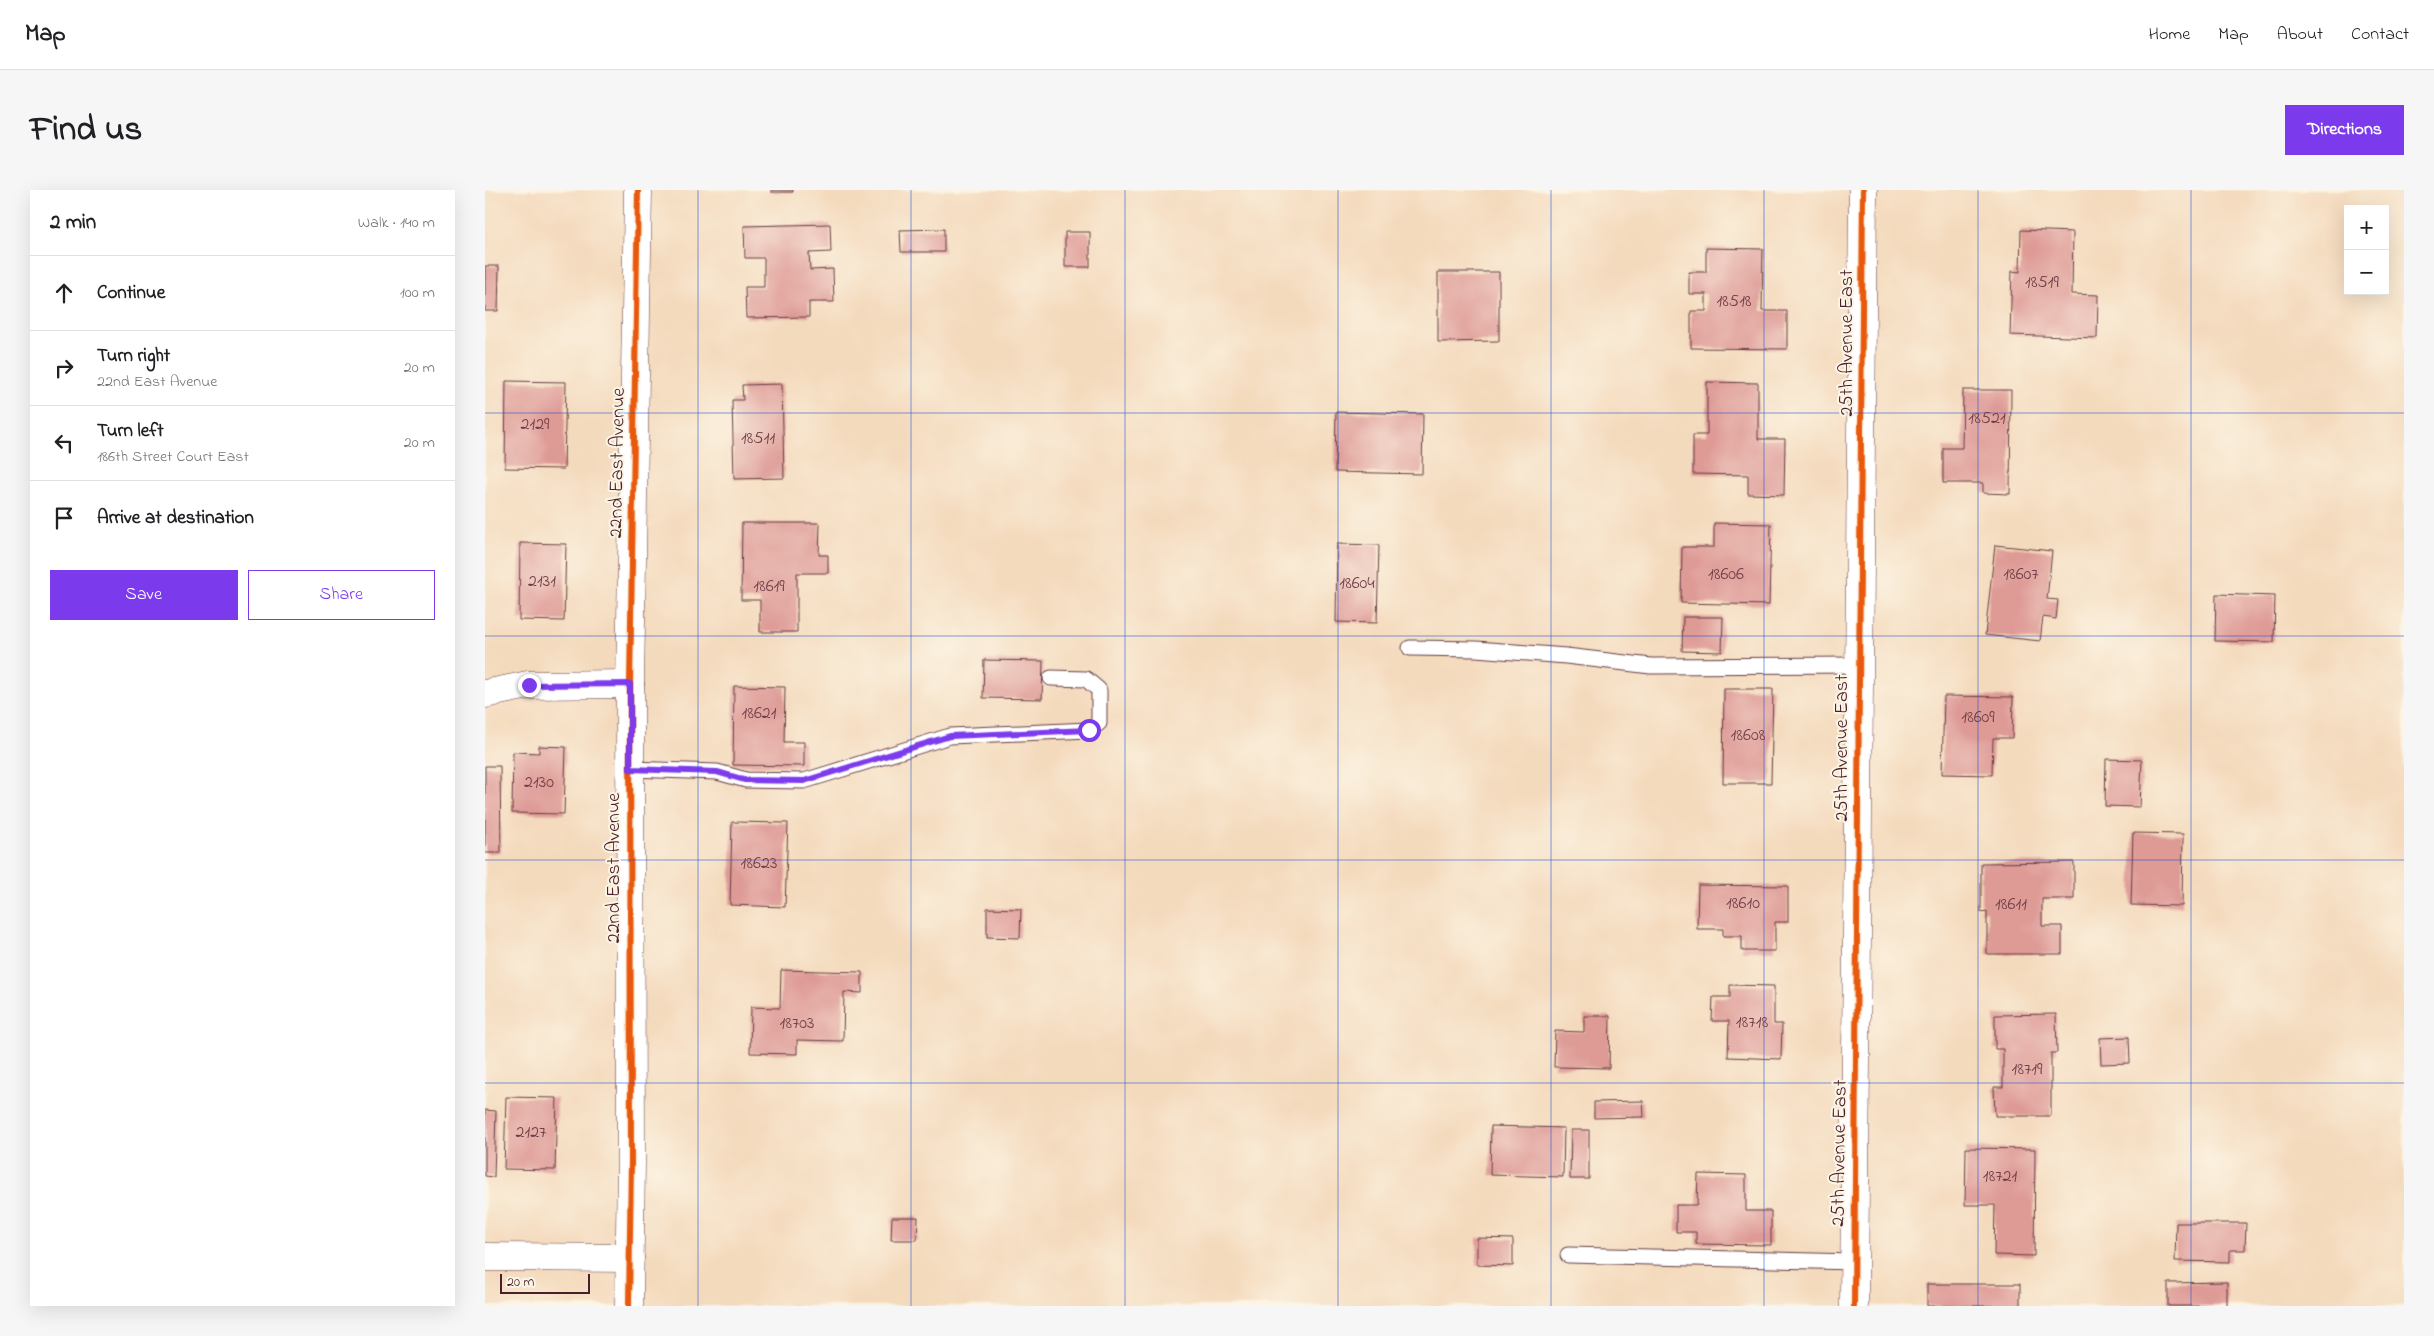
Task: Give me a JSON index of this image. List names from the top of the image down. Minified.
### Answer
{"streets":{"street":["25th Avenue East","22nd East Avenue"]},"house_numbers":["18519","18518","18521","2129","18511","18606","18607","2131","18604","18619","18621","18609","18608","2130","18623","18610","18611","18718","18703","18719","2127","18721"],"scale_bar":"20 m","page":{"header":"Map","nav":["Home","Map","About","Contact"],"title":"Find us","buttons":["Directions",["Save","Share"]],"heading":["2 min","Walk · 140 m"],"map_buttons":["+","−"],"list":[["Continue","100 m"],["Turn right","22nd East Avenue","20 m"],["Turn left","186th Street Court East","20 m"],"Arrive at destination"],"scale":"20 m"}}
